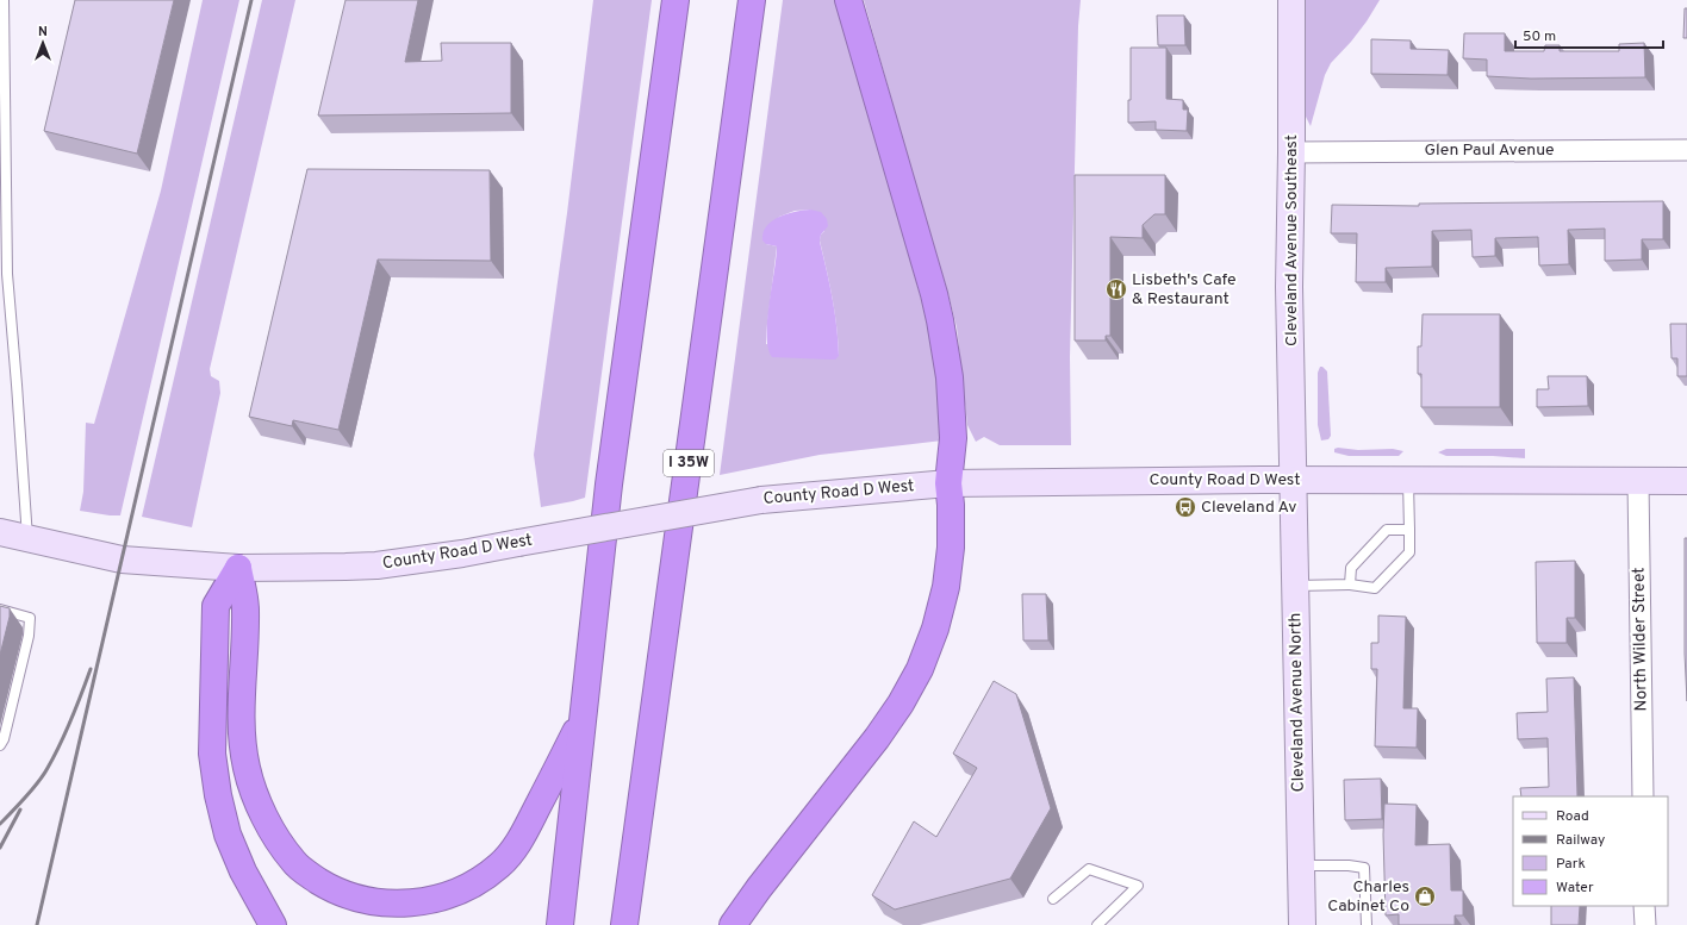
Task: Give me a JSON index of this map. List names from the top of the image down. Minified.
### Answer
{"streets":{"highway":["I 35W"],"street":["Glen Paul Avenue","Cleveland Avenue Southeast","County Road D West","North Wilder Street","Cleveland Avenue North"]},"crossings":[["Glen Paul Avenue","Cleveland Avenue Southeast"],["Cleveland Avenue Southeast","County Road D West"],["Cleveland Avenue Southeast","Cleveland Avenue North"],["County Road D West","North Wilder Street"],["County Road D West","Cleveland Avenue North"]],"places":{"restaurant":["Lisbeth's Cafe & Restaurant"],"bus stop":["Cleveland Av"],"shop":["Charles Cabinet Co"]},"legend":["Road","Railway","Park","Water"],"scale_bar":"50 m","north":"top"}
